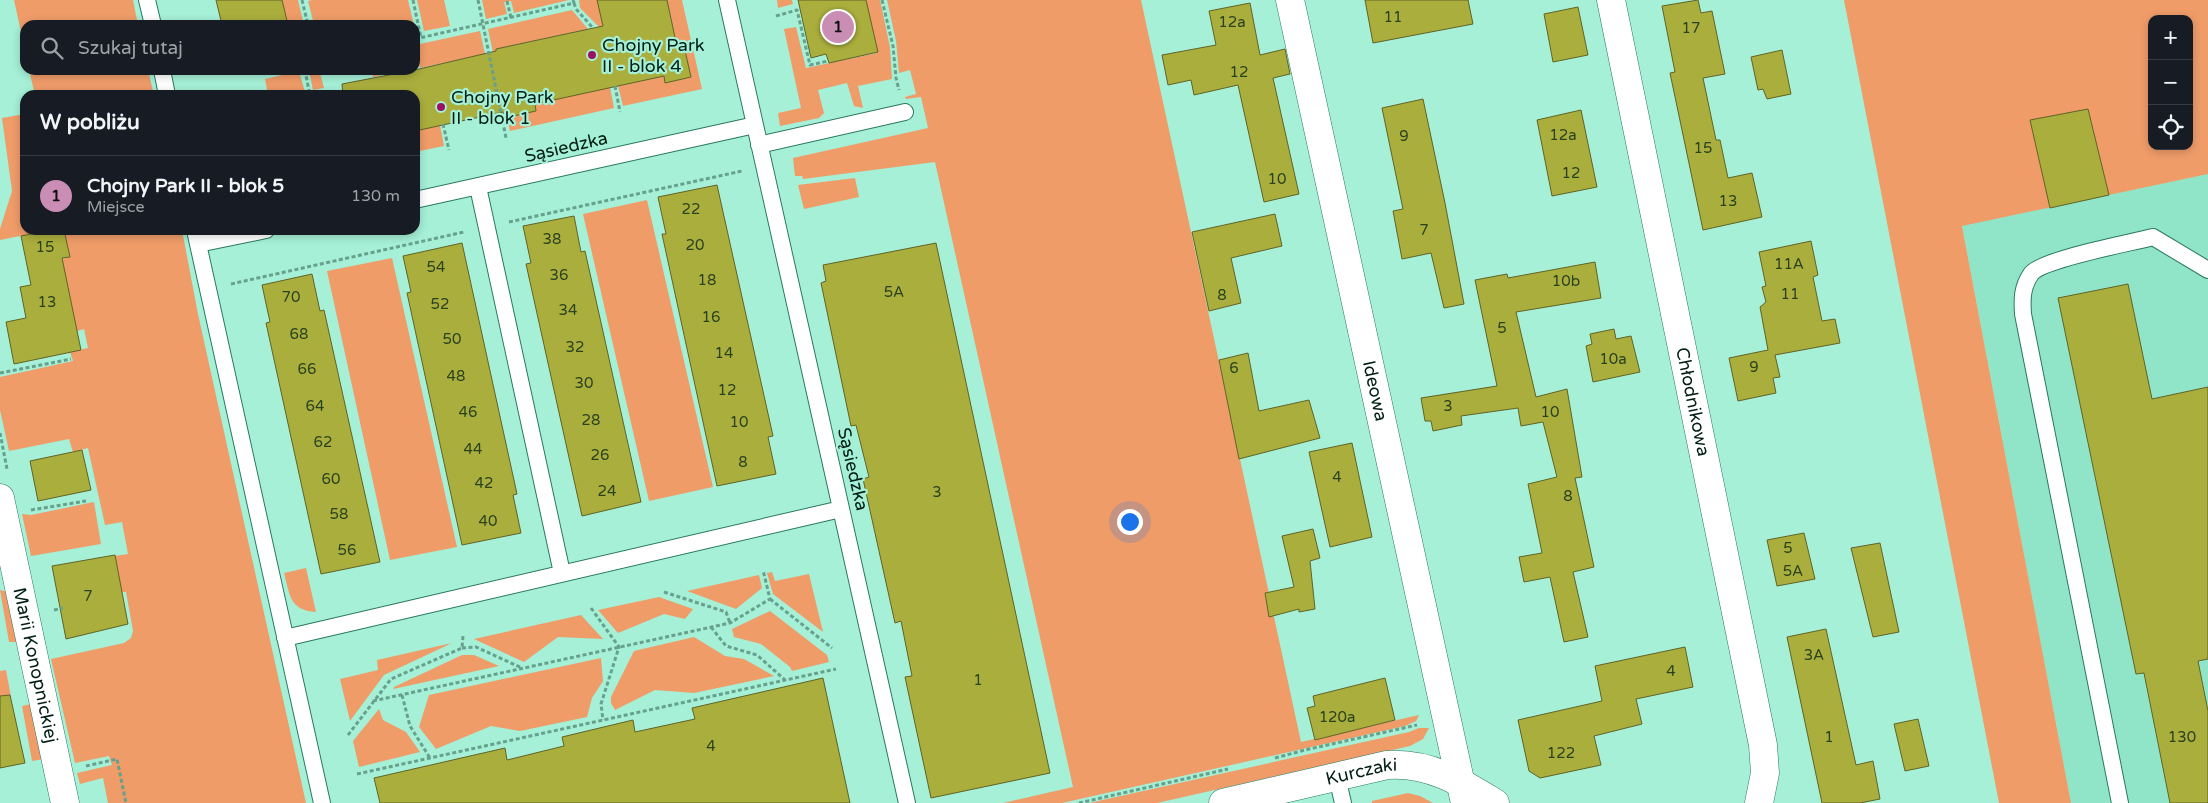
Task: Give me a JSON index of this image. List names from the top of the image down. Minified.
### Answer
{"streets":{"street":["Ideowa","Chłodnikowa","Marii Konopnickiej","Kurczaki"],"lane":["Sąsiedzka"]},"crossings":[["Ideowa","Kurczaki"]],"places":["Chojny Park II - blok 4","Chojny Park II - blok 1"],"house_numbers":["11","12a","17","12","12a","9","15","12","10","13","22","7","38","20","15","11A","54","36","18","10b","5A","11","8","70","13","52","34","16","5","68","50","32","14","10a","9","6","66","48","30","12","64","3","46","10","28","10","62","44","26","8","4","60","42","24","3","8","58","40","5","56","5A","7","3A","4","1","120a","1","130","4","122"],"page":{"pins":"1","map_buttons":["+","−"],"search":"Szukaj tutaj","heading":"W pobliżu","list":[{"mark":"1","name":"Chojny Park II - blok 5","note":"Miejsce","value":"130 m"}]}}
